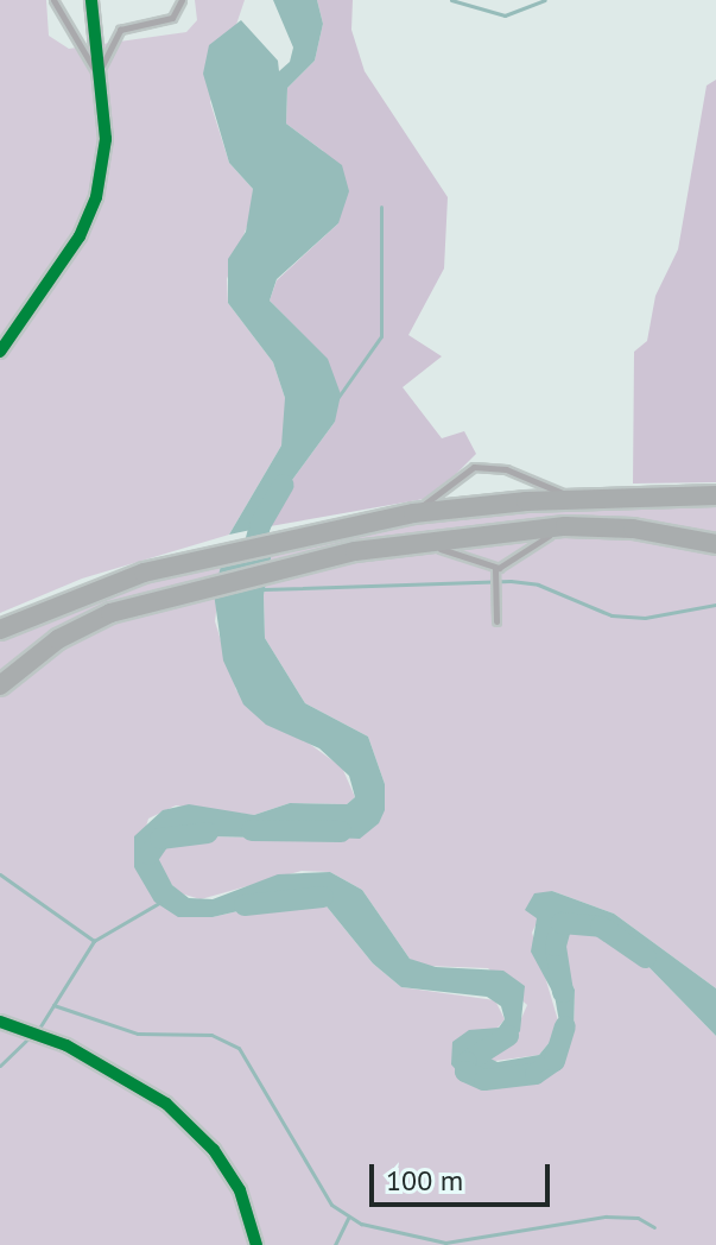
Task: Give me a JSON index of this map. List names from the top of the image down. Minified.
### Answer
{"scale_bar":"100 m"}
